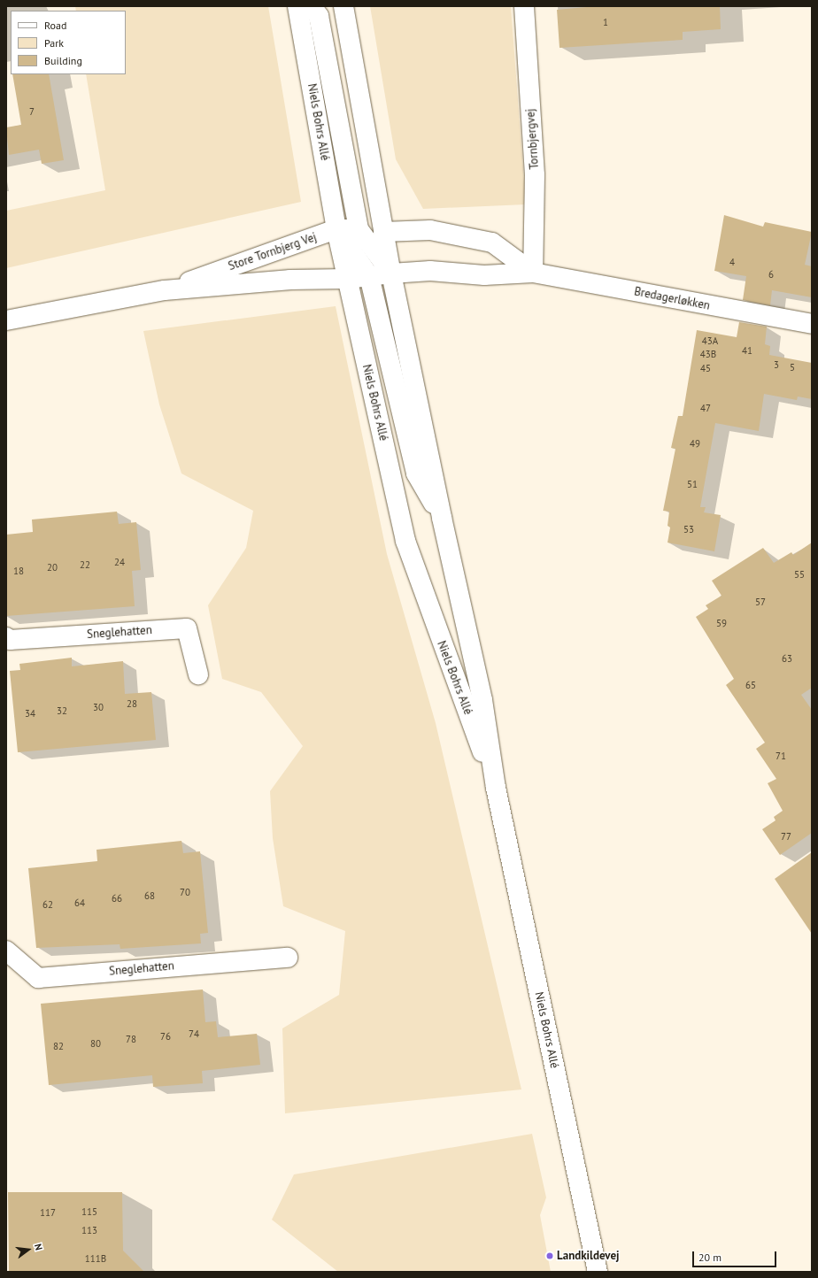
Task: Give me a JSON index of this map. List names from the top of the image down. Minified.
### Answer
{"streets":{"street":["Niels Bohrs Allé","Tornbjergvej","Store Tornbjerg Vej","Bredagerløkken","Sneglehatten"]},"crossings":[["Niels Bohrs Allé","Store Tornbjerg Vej"],["Niels Bohrs Allé","Bredagerløkken"],["Tornbjergvej","Bredagerløkken"],["Store Tornbjerg Vej","Bredagerløkken"]],"places":["Landkildevej"],"house_numbers":["1","7","4","6","43A","41","43B","3","5","45","47","49","51","53","24","22","20","18","55","57","59","63","65","28","30","32","34","71","77","70","68","66","64","62","74","76","78","80","82","115","117","113","111B"],"legend":["Road","Park","Building"],"scale_bar":"20 m","north":"right"}
